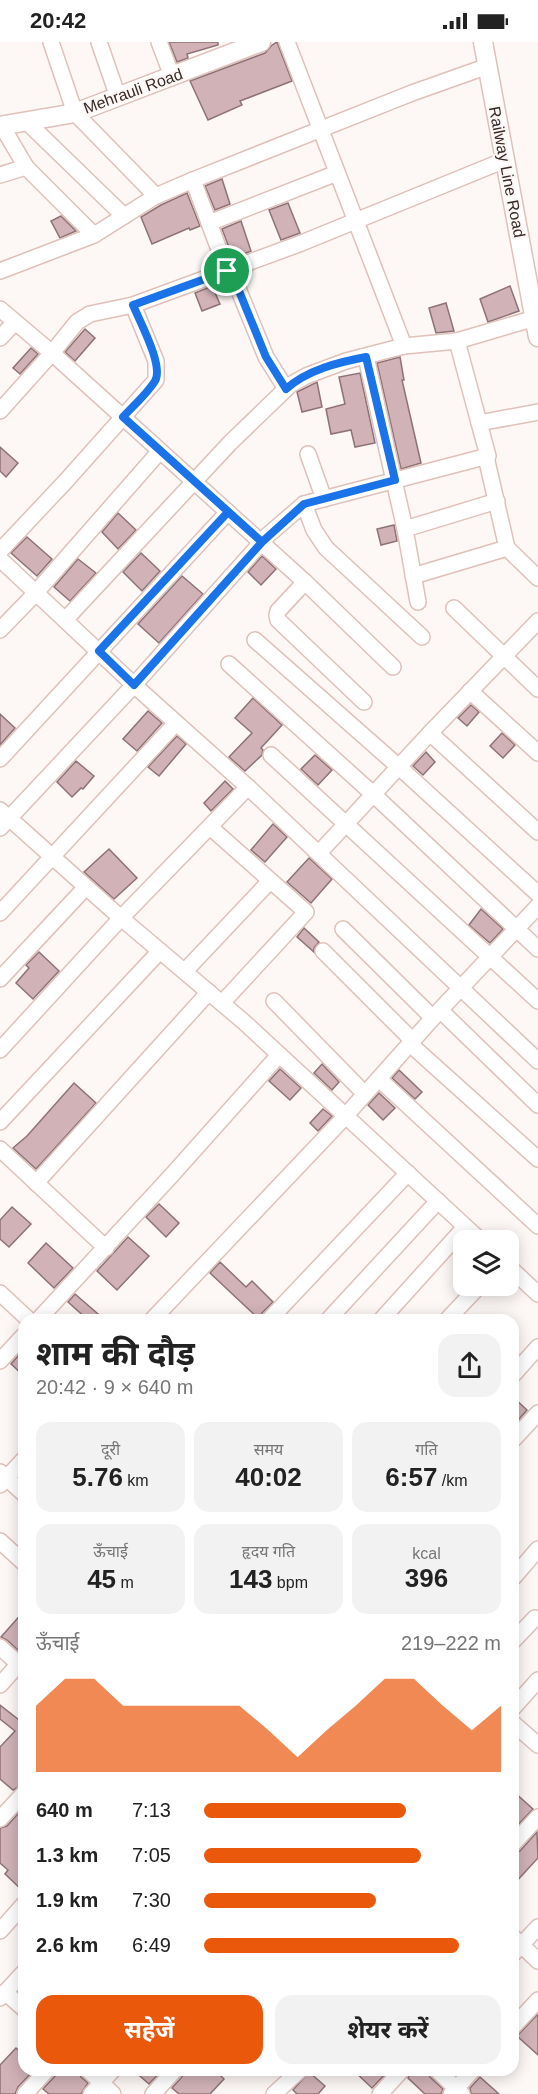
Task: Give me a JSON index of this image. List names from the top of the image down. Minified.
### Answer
{"streets":{"street":["Mehrauli Road","Railway Line Road"]},"page":{"status":"20:42","heading":["शाम की दौड़","20:42 · 9 × 640 m"],"stats":[["दूरी","5.76 km"],["समय","40:02"],["गति","6:57 /km"],["ऊँचाई","45 m"],["हृदय गति","143 bpm"],["kcal","396"]],"chart":["ऊँचाई","219–222 m"],"list":[{"name":"640 m","note":"7:13"},{"name":"1.3 km","note":"7:05"},{"name":"1.9 km","note":"7:30"},{"name":"2.6 km","note":"6:49"}],"buttons":["सहेजें","शेयर करें"]}}
